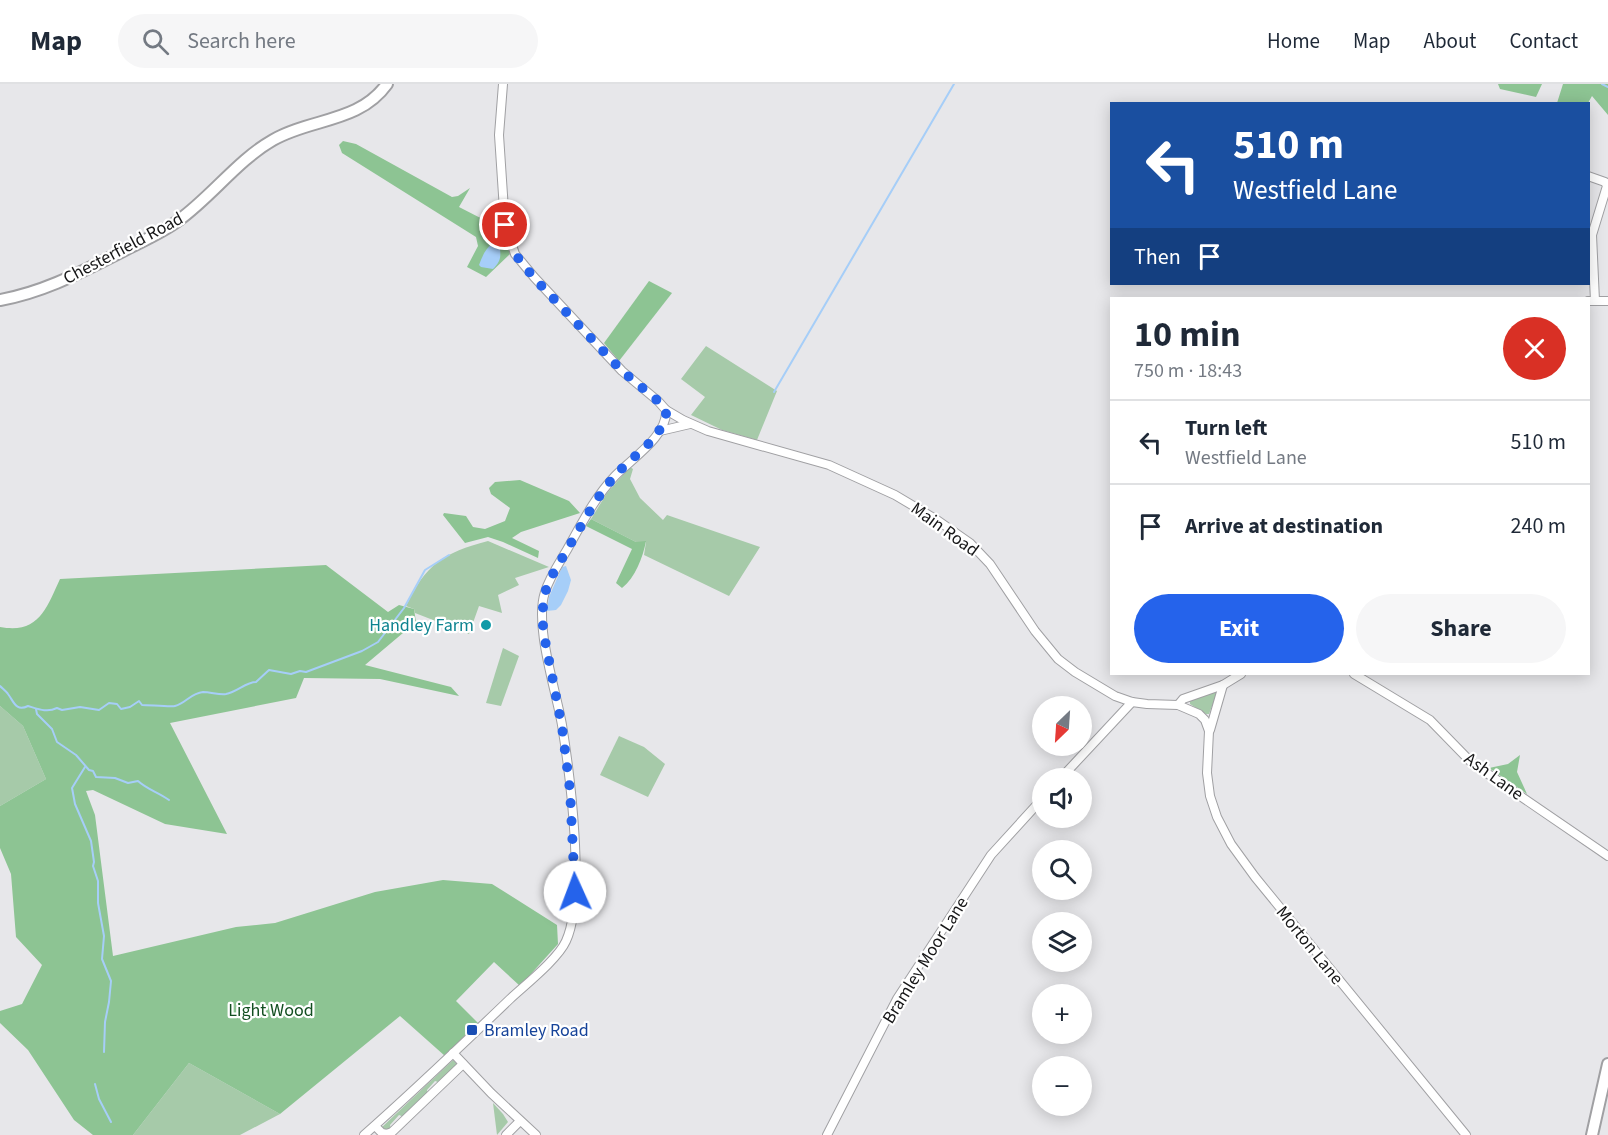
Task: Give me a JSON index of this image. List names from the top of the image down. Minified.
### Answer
{"streets":{"main road":["Chesterfield Road"],"street":["Main Road","Ash Lane","Morton Lane","Bramley Moor Lane"]},"crossings":[["Main Road","Morton Lane"]],"parks":["Light Wood"],"places":{"other":["Handley Farm"],"transit":["Bramley Road"]},"north":"bottom left","page":{"header":"Map","search":"Search here","nav":["Home","Map","About","Contact"],"turn":["510 m","Westfield Lane"],"then":"Then","heading":["10 min","750 m · 18:43"],"list":[{"name":"Turn left","note":"Westfield Lane","value":"510 m"},{"name":"Arrive at destination","value":"240 m"}],"buttons":["Exit","Share"],"map_buttons":["+","−"]}}
